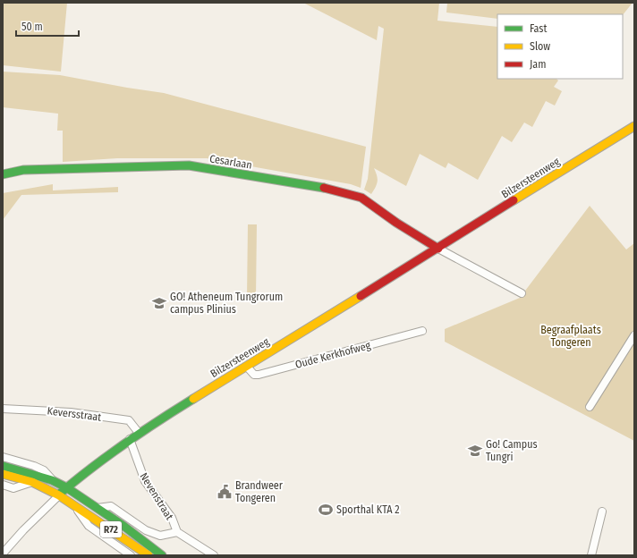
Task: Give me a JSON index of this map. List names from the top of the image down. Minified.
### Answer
{"streets":{"main road":["Cesarlaan","Bilzersteenweg","R72"],"street":["Oude Kerkhofweg","Keversstraat","Nevenstraat"]},"crossings":[["Cesarlaan","Bilzersteenweg"],["Bilzersteenweg","Oude Kerkhofweg"],["Bilzersteenweg","Keversstraat"],["Bilzersteenweg","Nevenstraat"],["Bilzersteenweg","R72"]],"parks":["Begraafplaats Tongeren"],"places":{"school or university":["GO! Atheneum Tungrorum campus Plinius","Go! Campus Tungri"],"public building":["Brandweer Tongeren"],"sports":["Sporthal KTA 2"]},"legend":["Fast","Slow","Jam"],"scale_bar":"50 m"}
